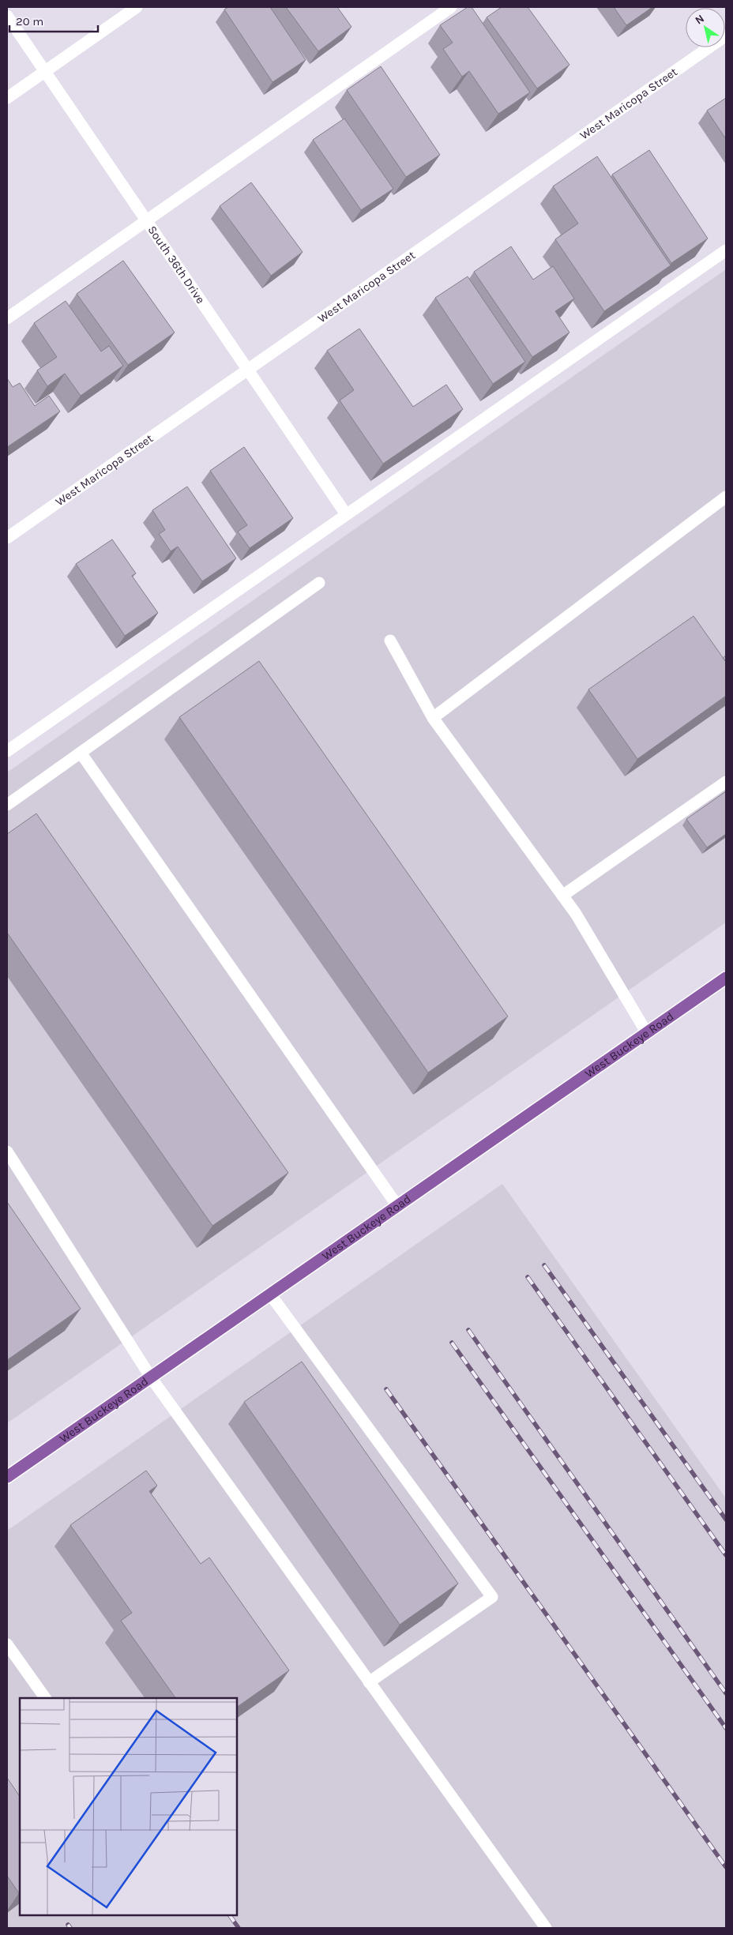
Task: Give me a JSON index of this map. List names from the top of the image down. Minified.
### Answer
{"streets":{"main road":["West Buckeye Road"],"street":["West Maricopa Street","South 36th Drive"]},"crossings":[["West Maricopa Street","South 36th Drive"]],"scale_bar":"20 m","north":"top left"}
